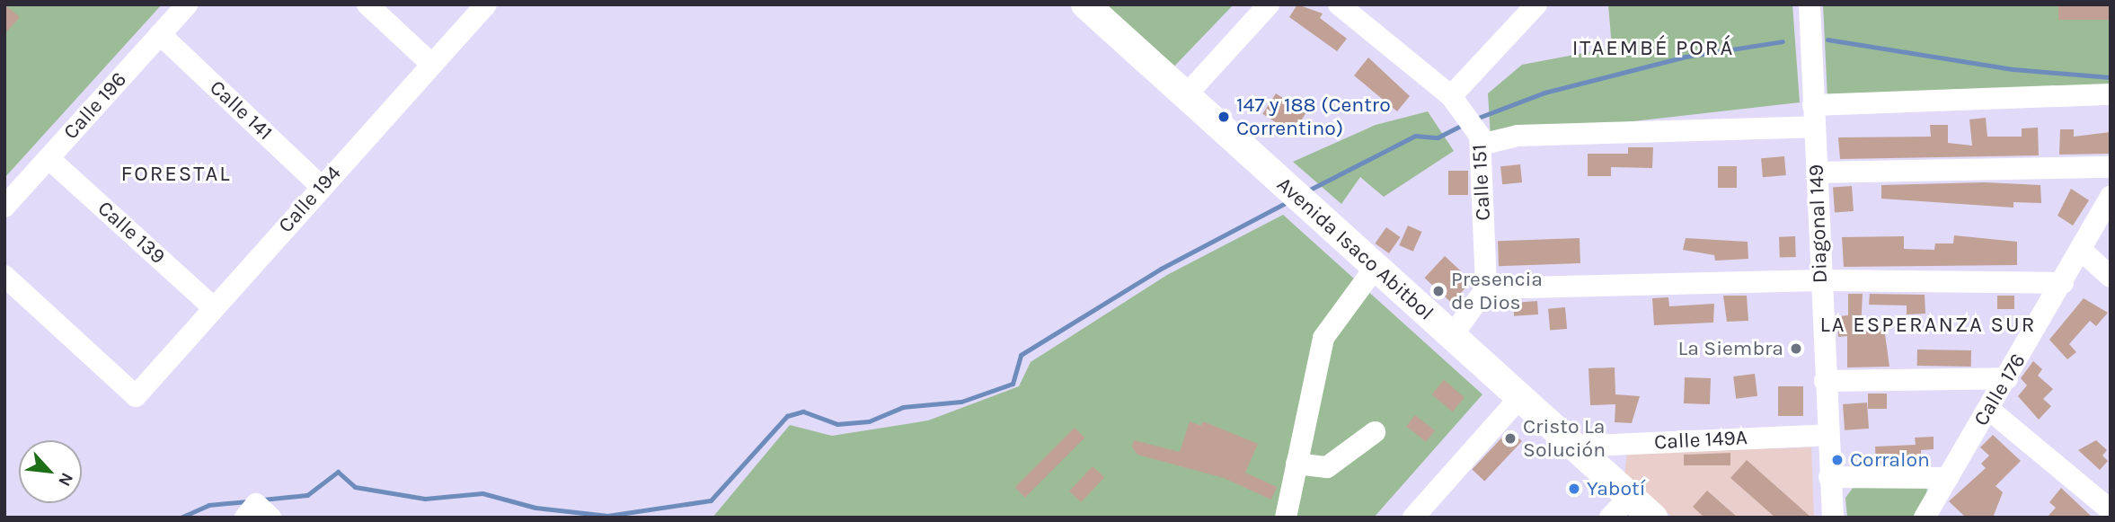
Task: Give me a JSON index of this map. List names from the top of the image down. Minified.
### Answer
{"streets":{"main road":["Avenida Isaco Abitbol"],"street":["Calle 196","Calle 141","Calle 151","Calle 194","Diagonal 149","Calle 139","Calle 176","Calle 149A"]},"crossings":[["Calle 196","Calle 141"],["Calle 196","Calle 139"],["Calle 141","Calle 194"],["Calle 194","Calle 139"],["Diagonal 149","Calle 149A"],["Avenida Isaco Abitbol","Calle 149A"]],"districts":["ITAEMBÉ PORÁ","FORESTAL","LA ESPERANZA SUR"],"places":["147 y 188 (Centro Correntino)","Presencia de Dios","La Siembra","Cristo La Solución","Corralon","Yabotí"],"north":"bottom right"}
